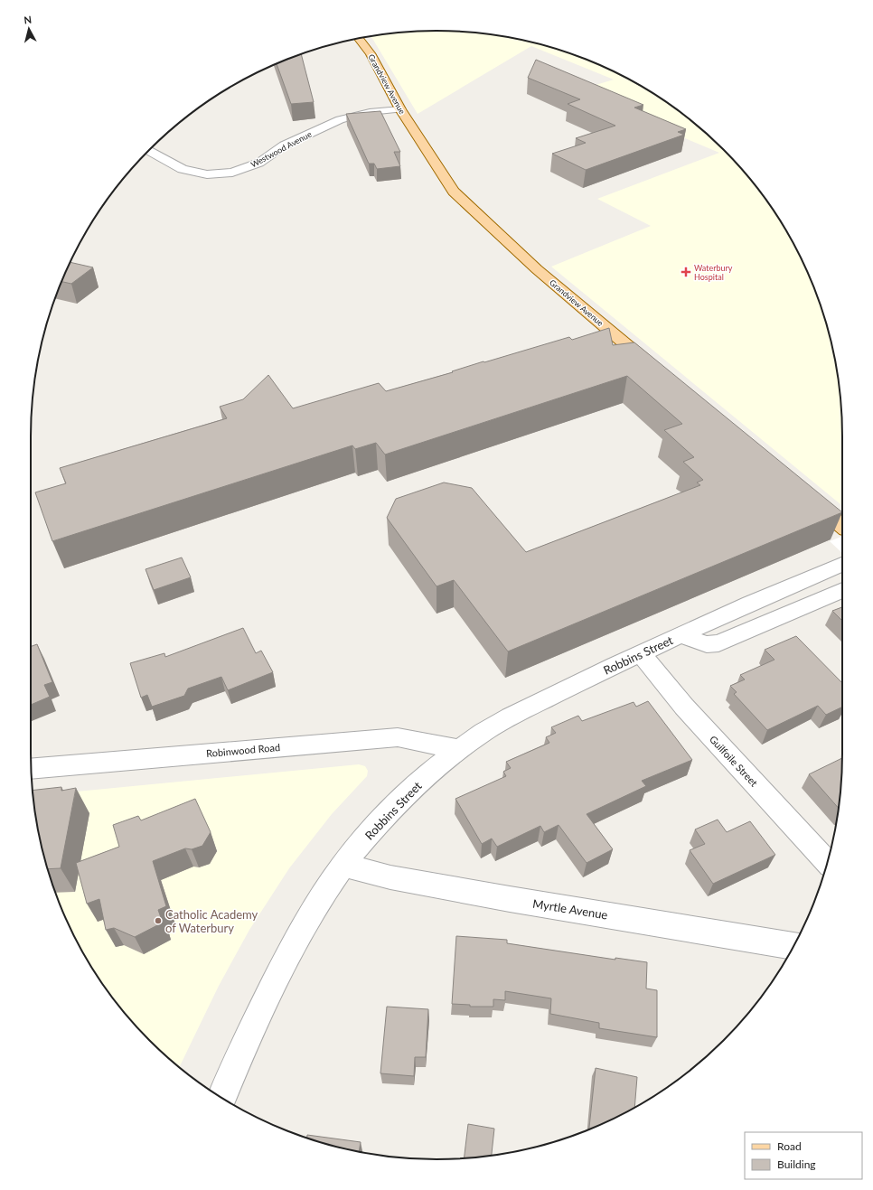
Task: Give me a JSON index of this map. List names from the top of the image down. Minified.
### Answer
{"streets":{"main road":["Grandview Avenue"],"street":["Westwood Avenue","Robbins Street","Robinwood Road","Guilfoile Street","Myrtle Avenue"]},"crossings":[["Grandview Avenue","Westwood Avenue"],["Robbins Street","Robinwood Road"],["Robbins Street","Guilfoile Street"],["Robbins Street","Myrtle Avenue"]],"places":{"health":["Waterbury Hospital"],"other":["Catholic Academy of Waterbury"]},"legend":["Road","Building"],"north":"top"}
